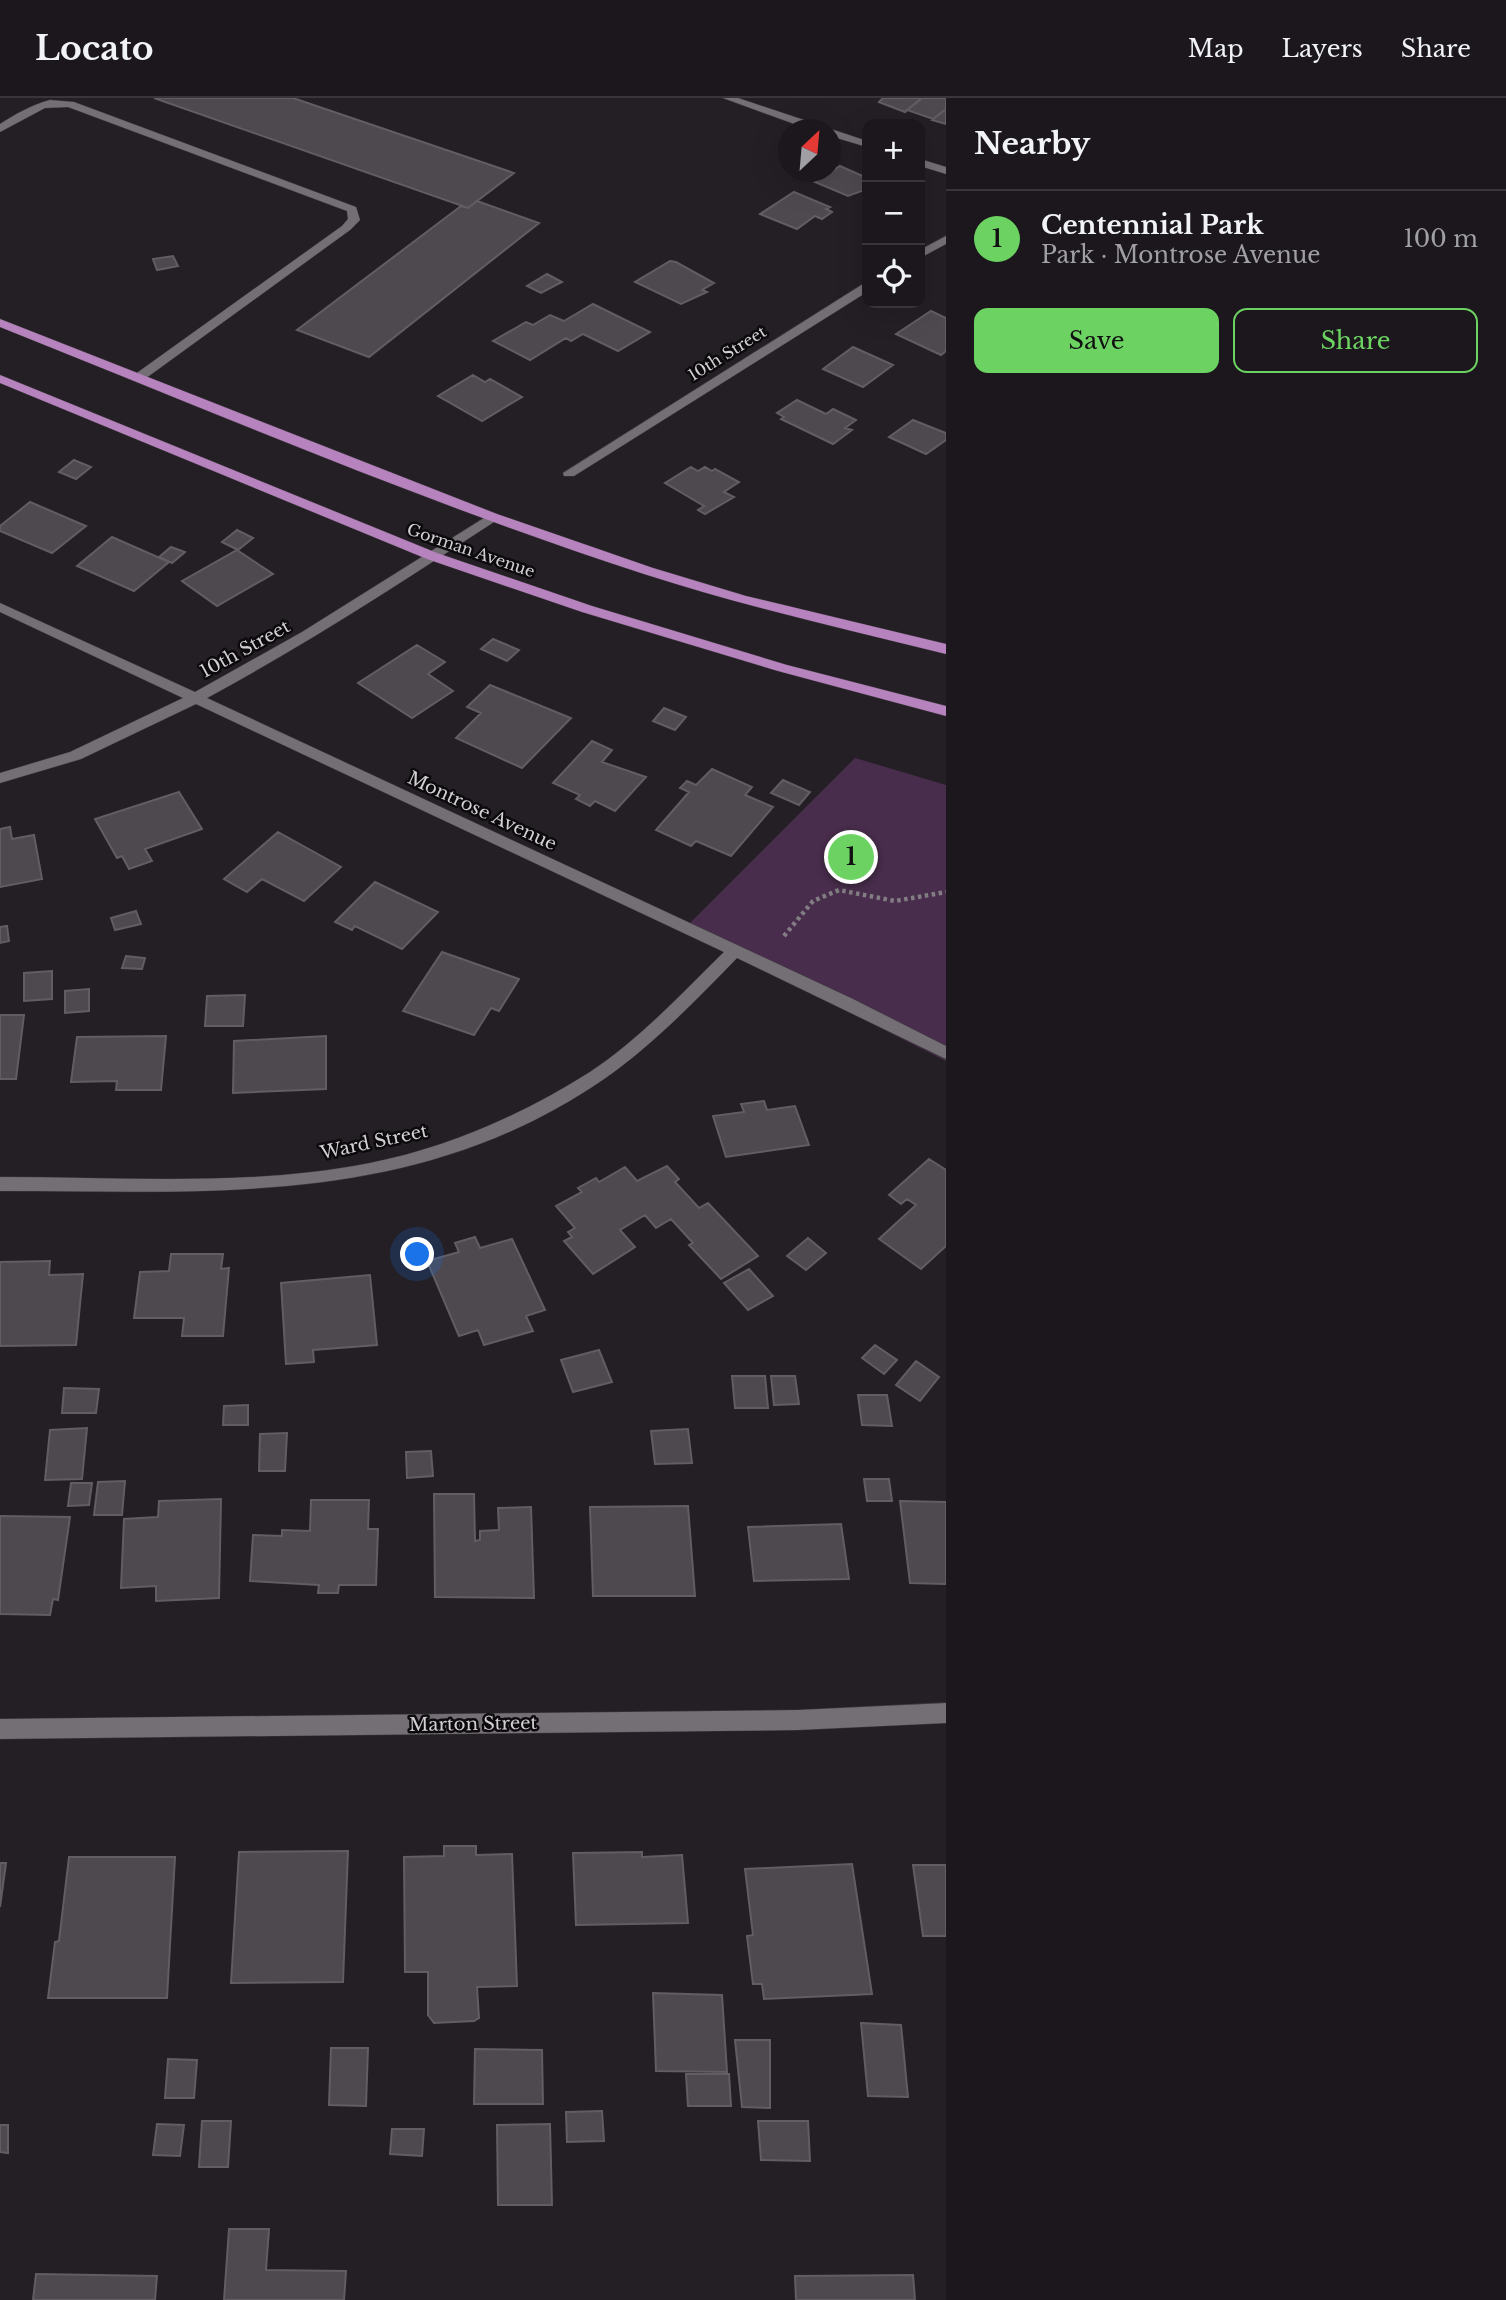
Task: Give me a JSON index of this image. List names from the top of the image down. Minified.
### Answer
{"streets":{"main road":["Gorman Avenue"],"street":["10th Street","Montrose Avenue","Ward Street","Marton Street"]},"crossings":[["10th Street","Gorman Avenue"],["10th Street","Montrose Avenue"],["Montrose Avenue","Ward Street"]],"north":"top right","page":{"header":"Locato","nav":["Map","Layers","Share"],"heading":"Nearby","map_buttons":["+","−"],"list":[{"mark":"1","name":"Centennial Park","note":"Park · Montrose Avenue","value":"100 m"}],"buttons":["Save","Share"],"pins":"1"}}
